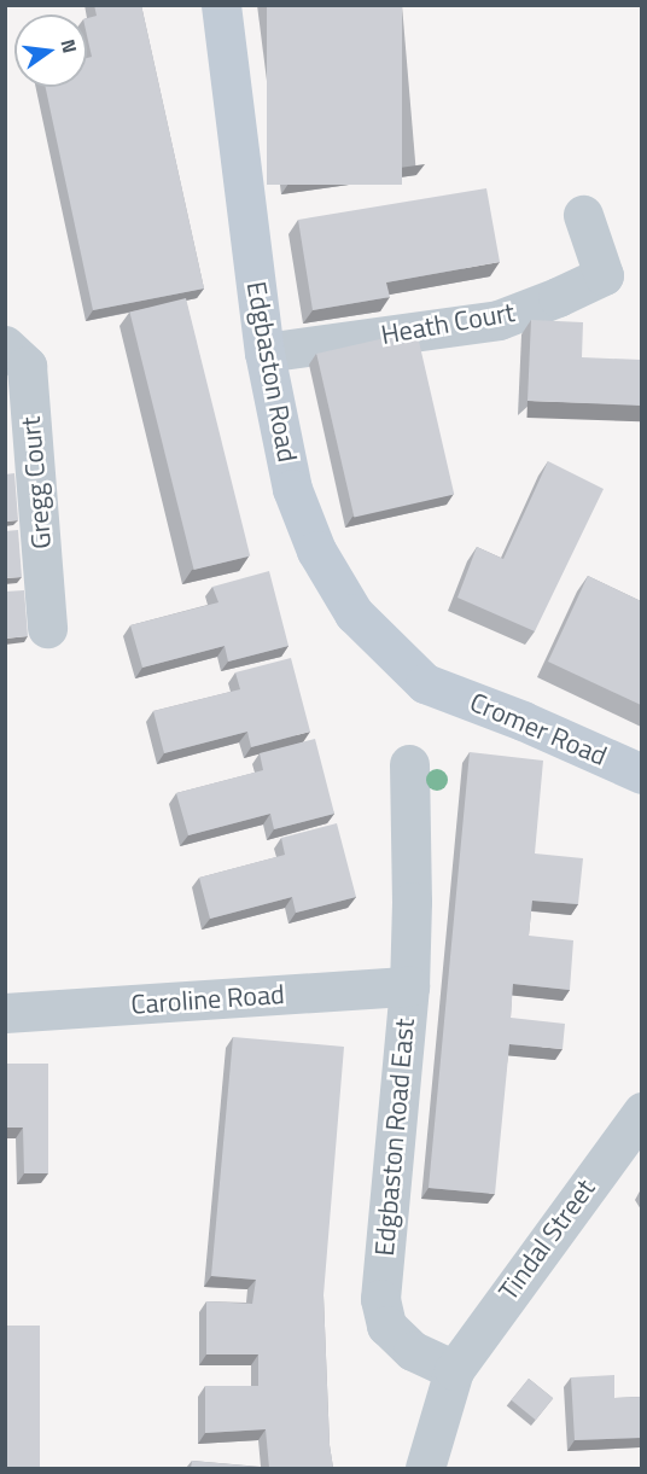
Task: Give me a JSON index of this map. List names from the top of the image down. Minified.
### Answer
{"streets":{"street":["Heath Court","Edgbaston Road","Gregg Court","Cromer Road","Caroline Road","Edgbaston Road East","Tindal Street"]},"crossings":[["Heath Court","Edgbaston Road"],["Edgbaston Road","Cromer Road"],["Caroline Road","Edgbaston Road East"],["Edgbaston Road East","Tindal Street"]],"north":"right"}
